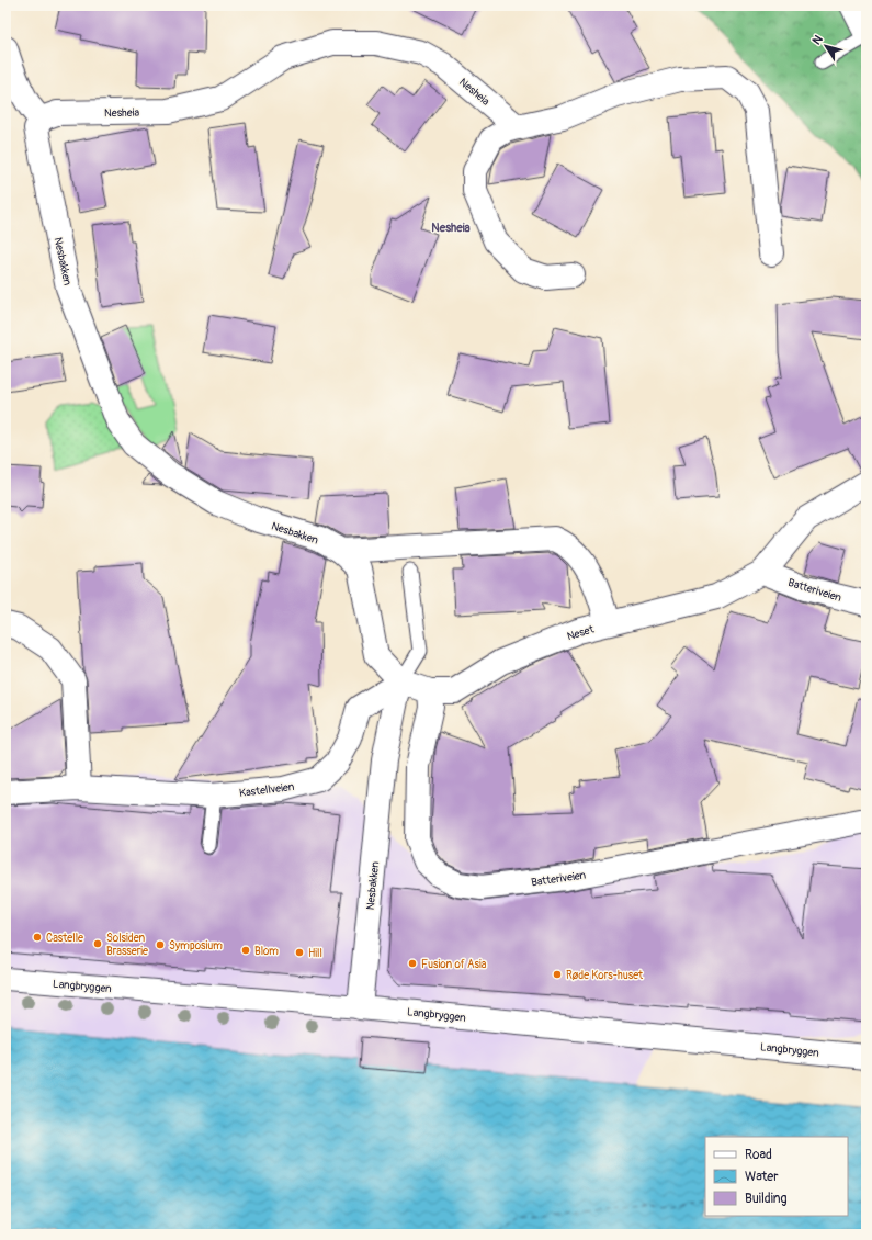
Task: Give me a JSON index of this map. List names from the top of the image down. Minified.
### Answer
{"streets":{"street":["Nesheia","Nesbakken","Batteriveien","Neset","Kastellveien","Langbryggen"]},"crossings":[["Nesheia","Nesbakken"],["Nesbakken","Neset"],["Nesbakken","Kastellveien"],["Nesbakken","Langbryggen"],["Batteriveien","Neset"],["Neset","Kastellveien"]],"districts":["Nesheia"],"places":["Castelle","Solsiden Brasserie","Symposium","Blom","Hill","Fusion of Asia","Røde Kors-huset"],"legend":["Road","Water","Building"],"north":"top left"}
